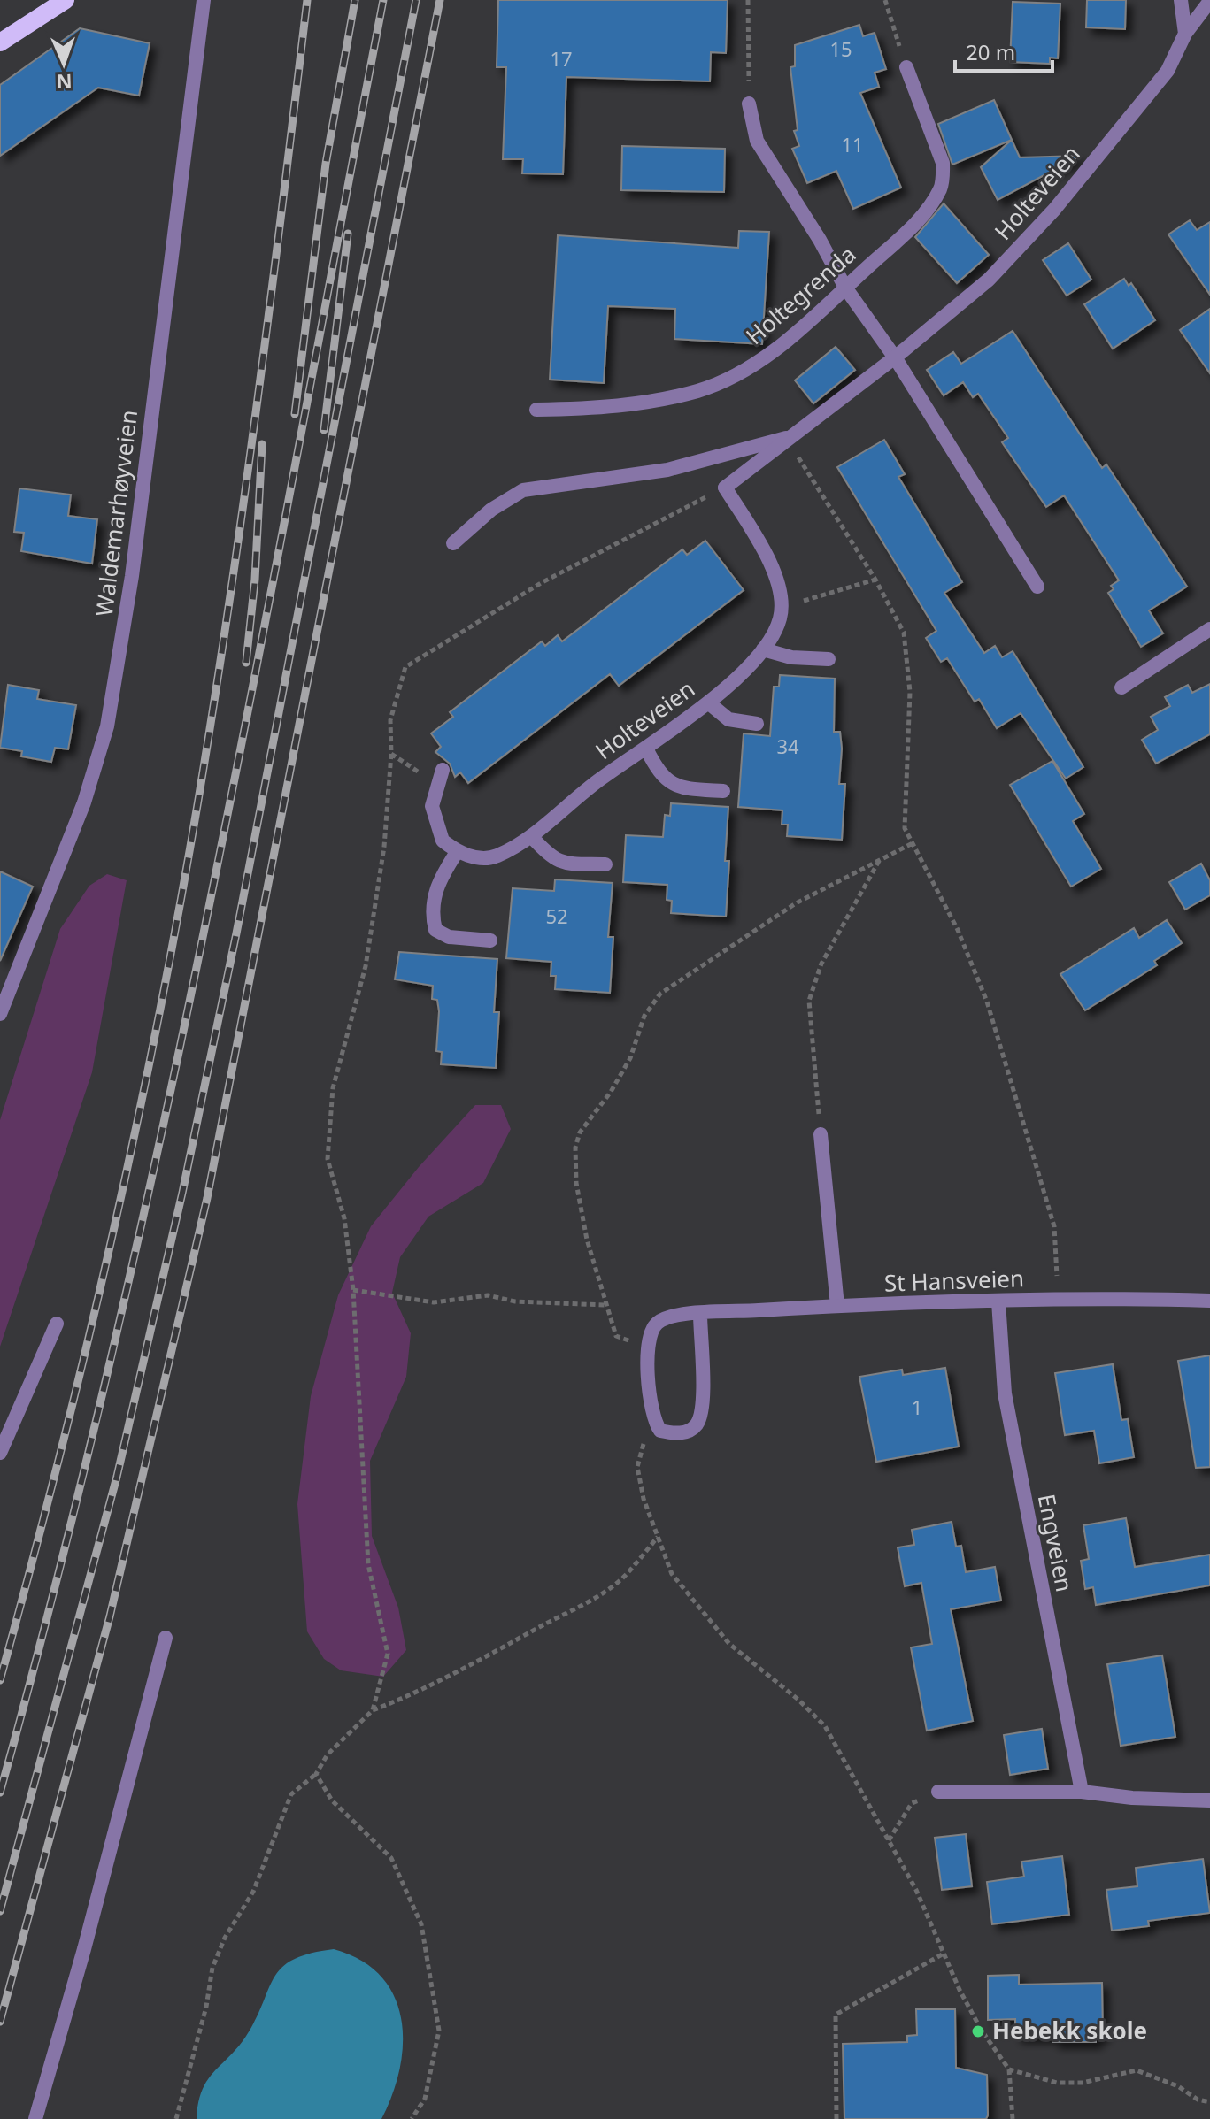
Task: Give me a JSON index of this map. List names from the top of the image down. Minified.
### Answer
{"streets":{"street":["Holteveien","Holtegrenda","Waldemarhøyveien","St Hansveien","Engveien"]},"crossings":[["St Hansveien","Engveien"]],"places":["Hebekk skole"],"house_numbers":["15","17","11","34","52","1"],"scale_bar":"20 m","north":"bottom"}
